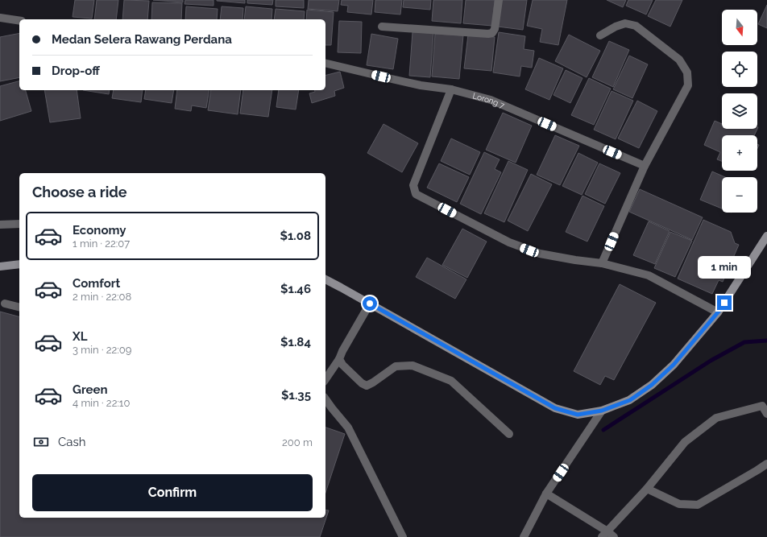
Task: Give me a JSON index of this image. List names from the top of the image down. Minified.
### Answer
{"streets":{"street":["Lorong 7"]},"north":"bottom","page":{"map_buttons":["+","−"],"banner":["Medan Selera Rawang Perdana","Drop-off"],"heading":"Choose a ride","list":[{"name":"Economy","note":"1 min · 22:07","value":"$1.08"},{"name":"Comfort","note":"2 min · 22:08","value":"$1.46"},{"name":"XL","note":"3 min · 22:09","value":"$1.84"},{"name":"Green","note":"4 min · 22:10","value":"$1.35"}],"bubble":"1 min","pay":["Cash","200 m"],"buttons":"Confirm"}}
